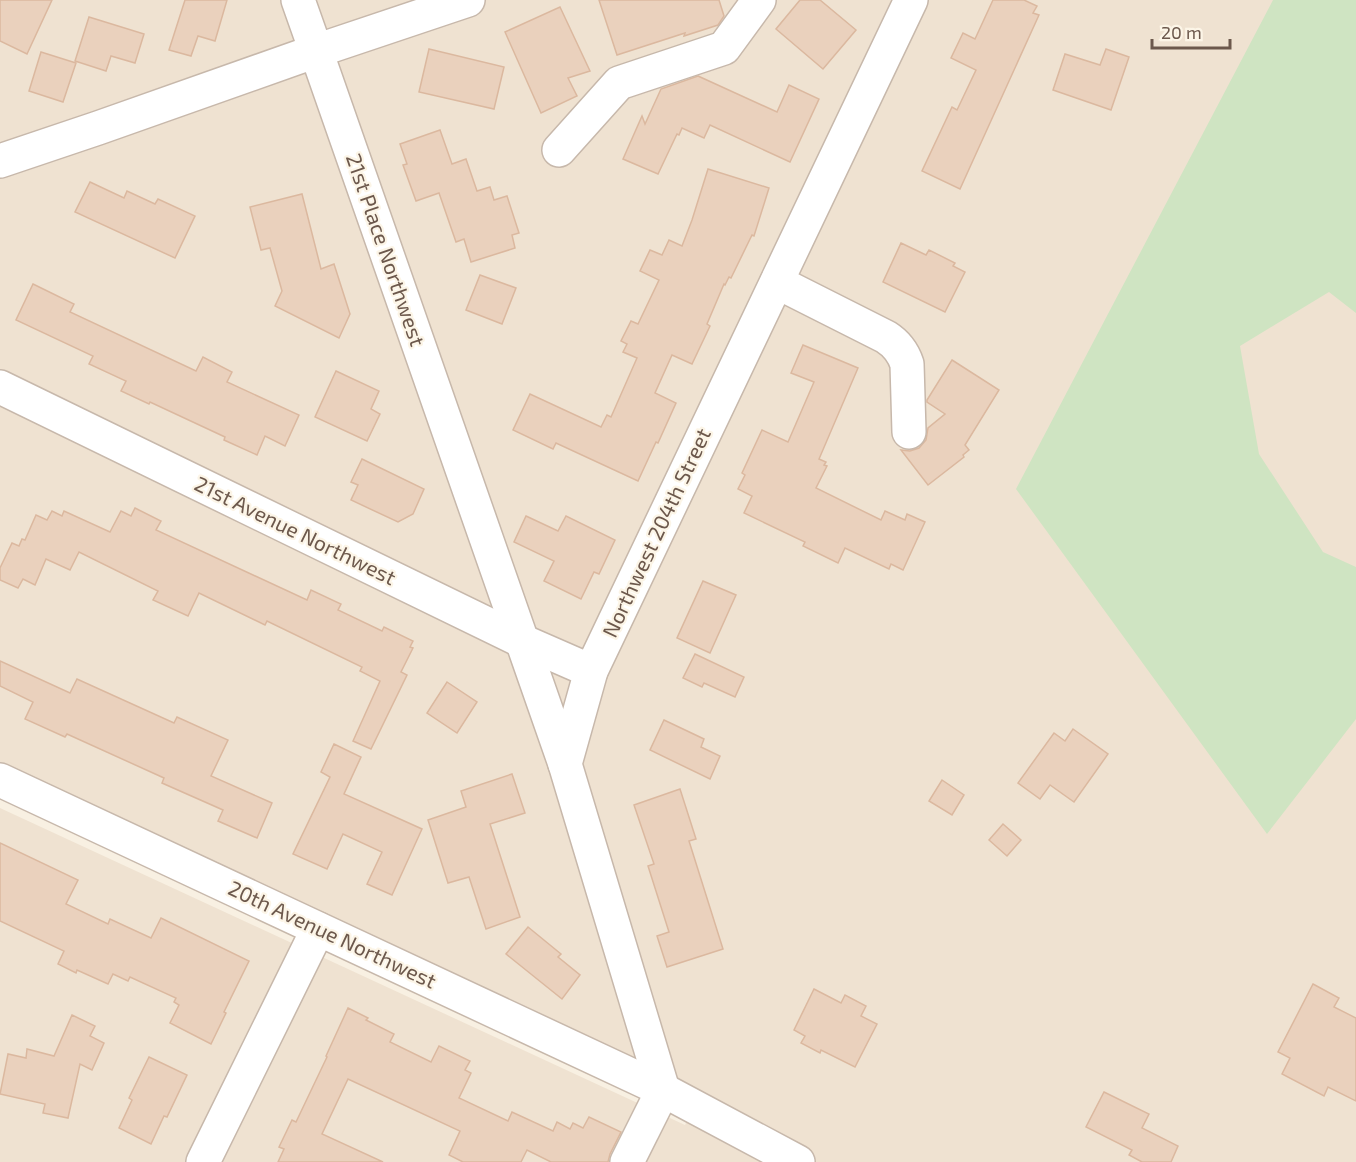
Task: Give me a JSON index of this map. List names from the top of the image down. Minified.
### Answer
{"streets":{"street":["21st Place Northwest","21st Avenue Northwest","Northwest 204th Street","20th Avenue Northwest"]},"crossings":[["21st Place Northwest","21st Avenue Northwest"],["21st Place Northwest","Northwest 204th Street"],["21st Avenue Northwest","Northwest 204th Street"]],"scale_bar":"20 m"}
